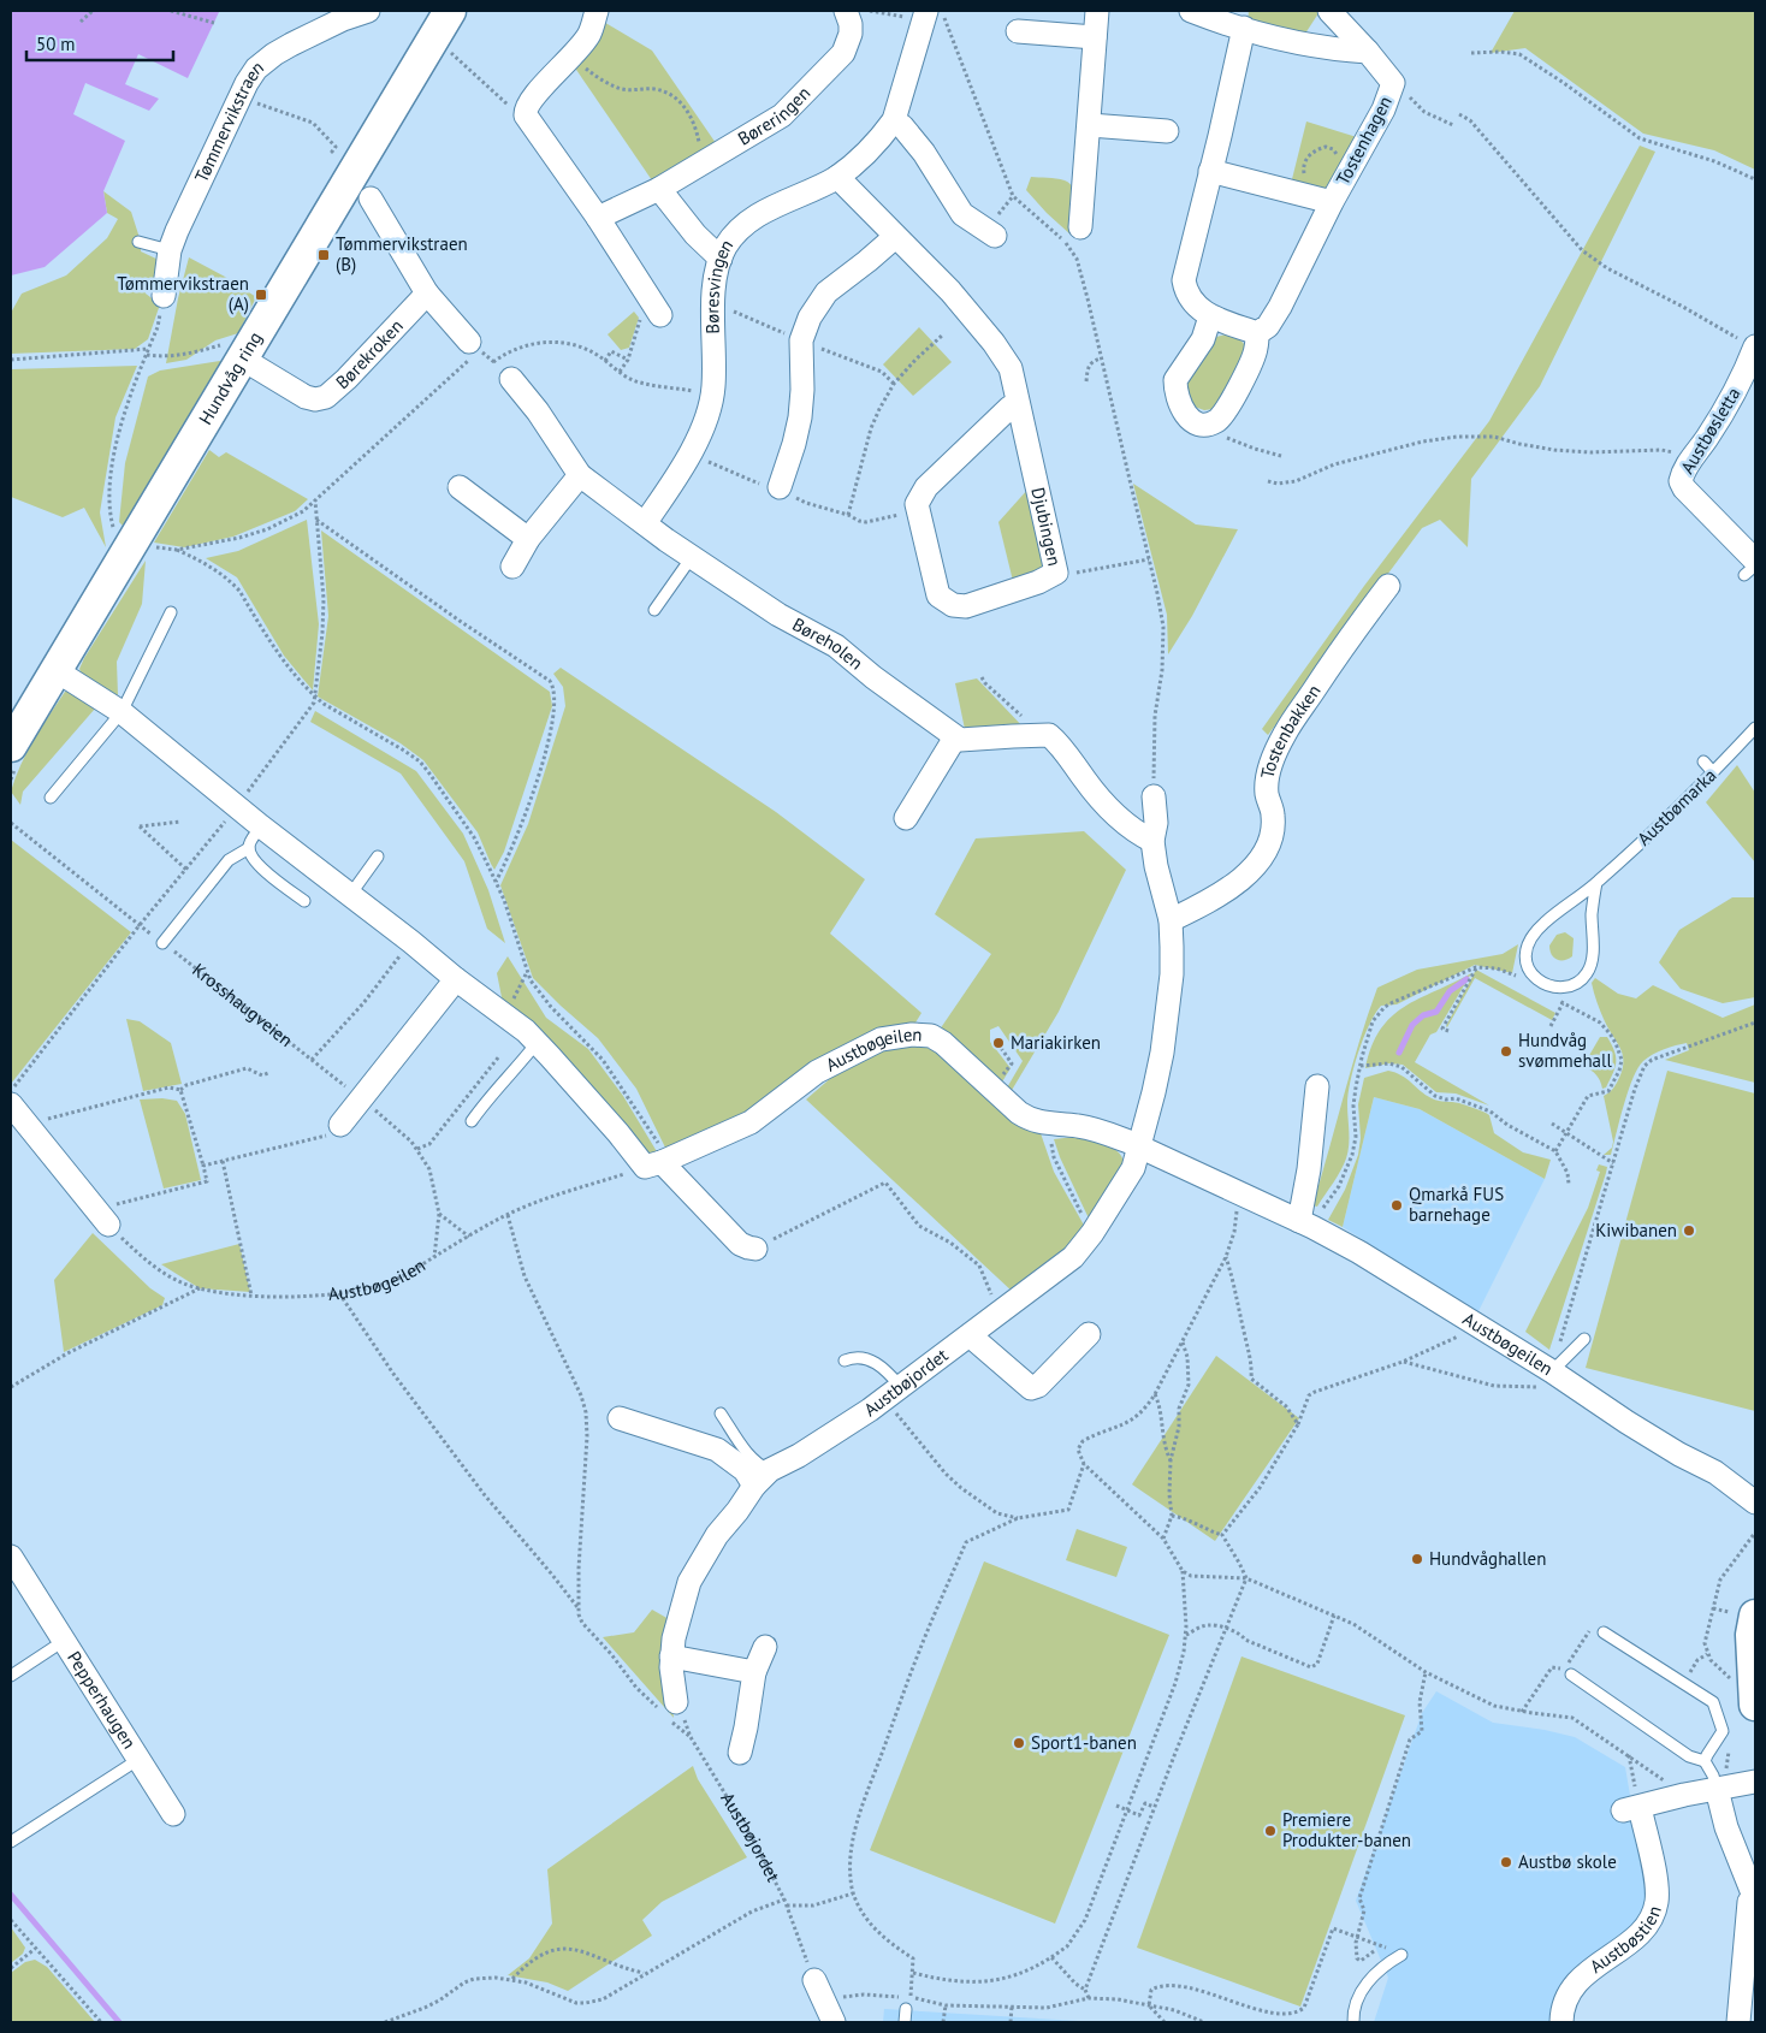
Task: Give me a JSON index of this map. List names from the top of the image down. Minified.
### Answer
{"streets":{"main road":["Hundvåg ring"],"street":["Børeringen","Tømmervikstraen","Tostenhagen","Børesvingen","Børekroken","Austbøsletta","Djubingen","Børeholen","Tostenbakken","Austbøgeilen","Austbøjordet","Pepperhaugen","Austbøstien"],"lane":["Austbømarka"],"path":["Krosshaugveien"]},"crossings":[["Børesvingen","Djubingen"],["Børesvingen","Børeholen"],["Børekroken","Hundvåg ring"],["Krosshaugveien","Austbøgeilen"],["Austbøgeilen","Austbøjordet"]],"places":{"transit":["Tømmervikstraen (B)","Tømmervikstraen (A)"],"other":["Mariakirken","Hundvåg svømmehall","Qmarkå FUS barnehage","Kiwibanen","Hundvåghallen","Sport1-banen","Premiere Produkter-banen","Austbø skole"]},"scale_bar":"50 m"}
